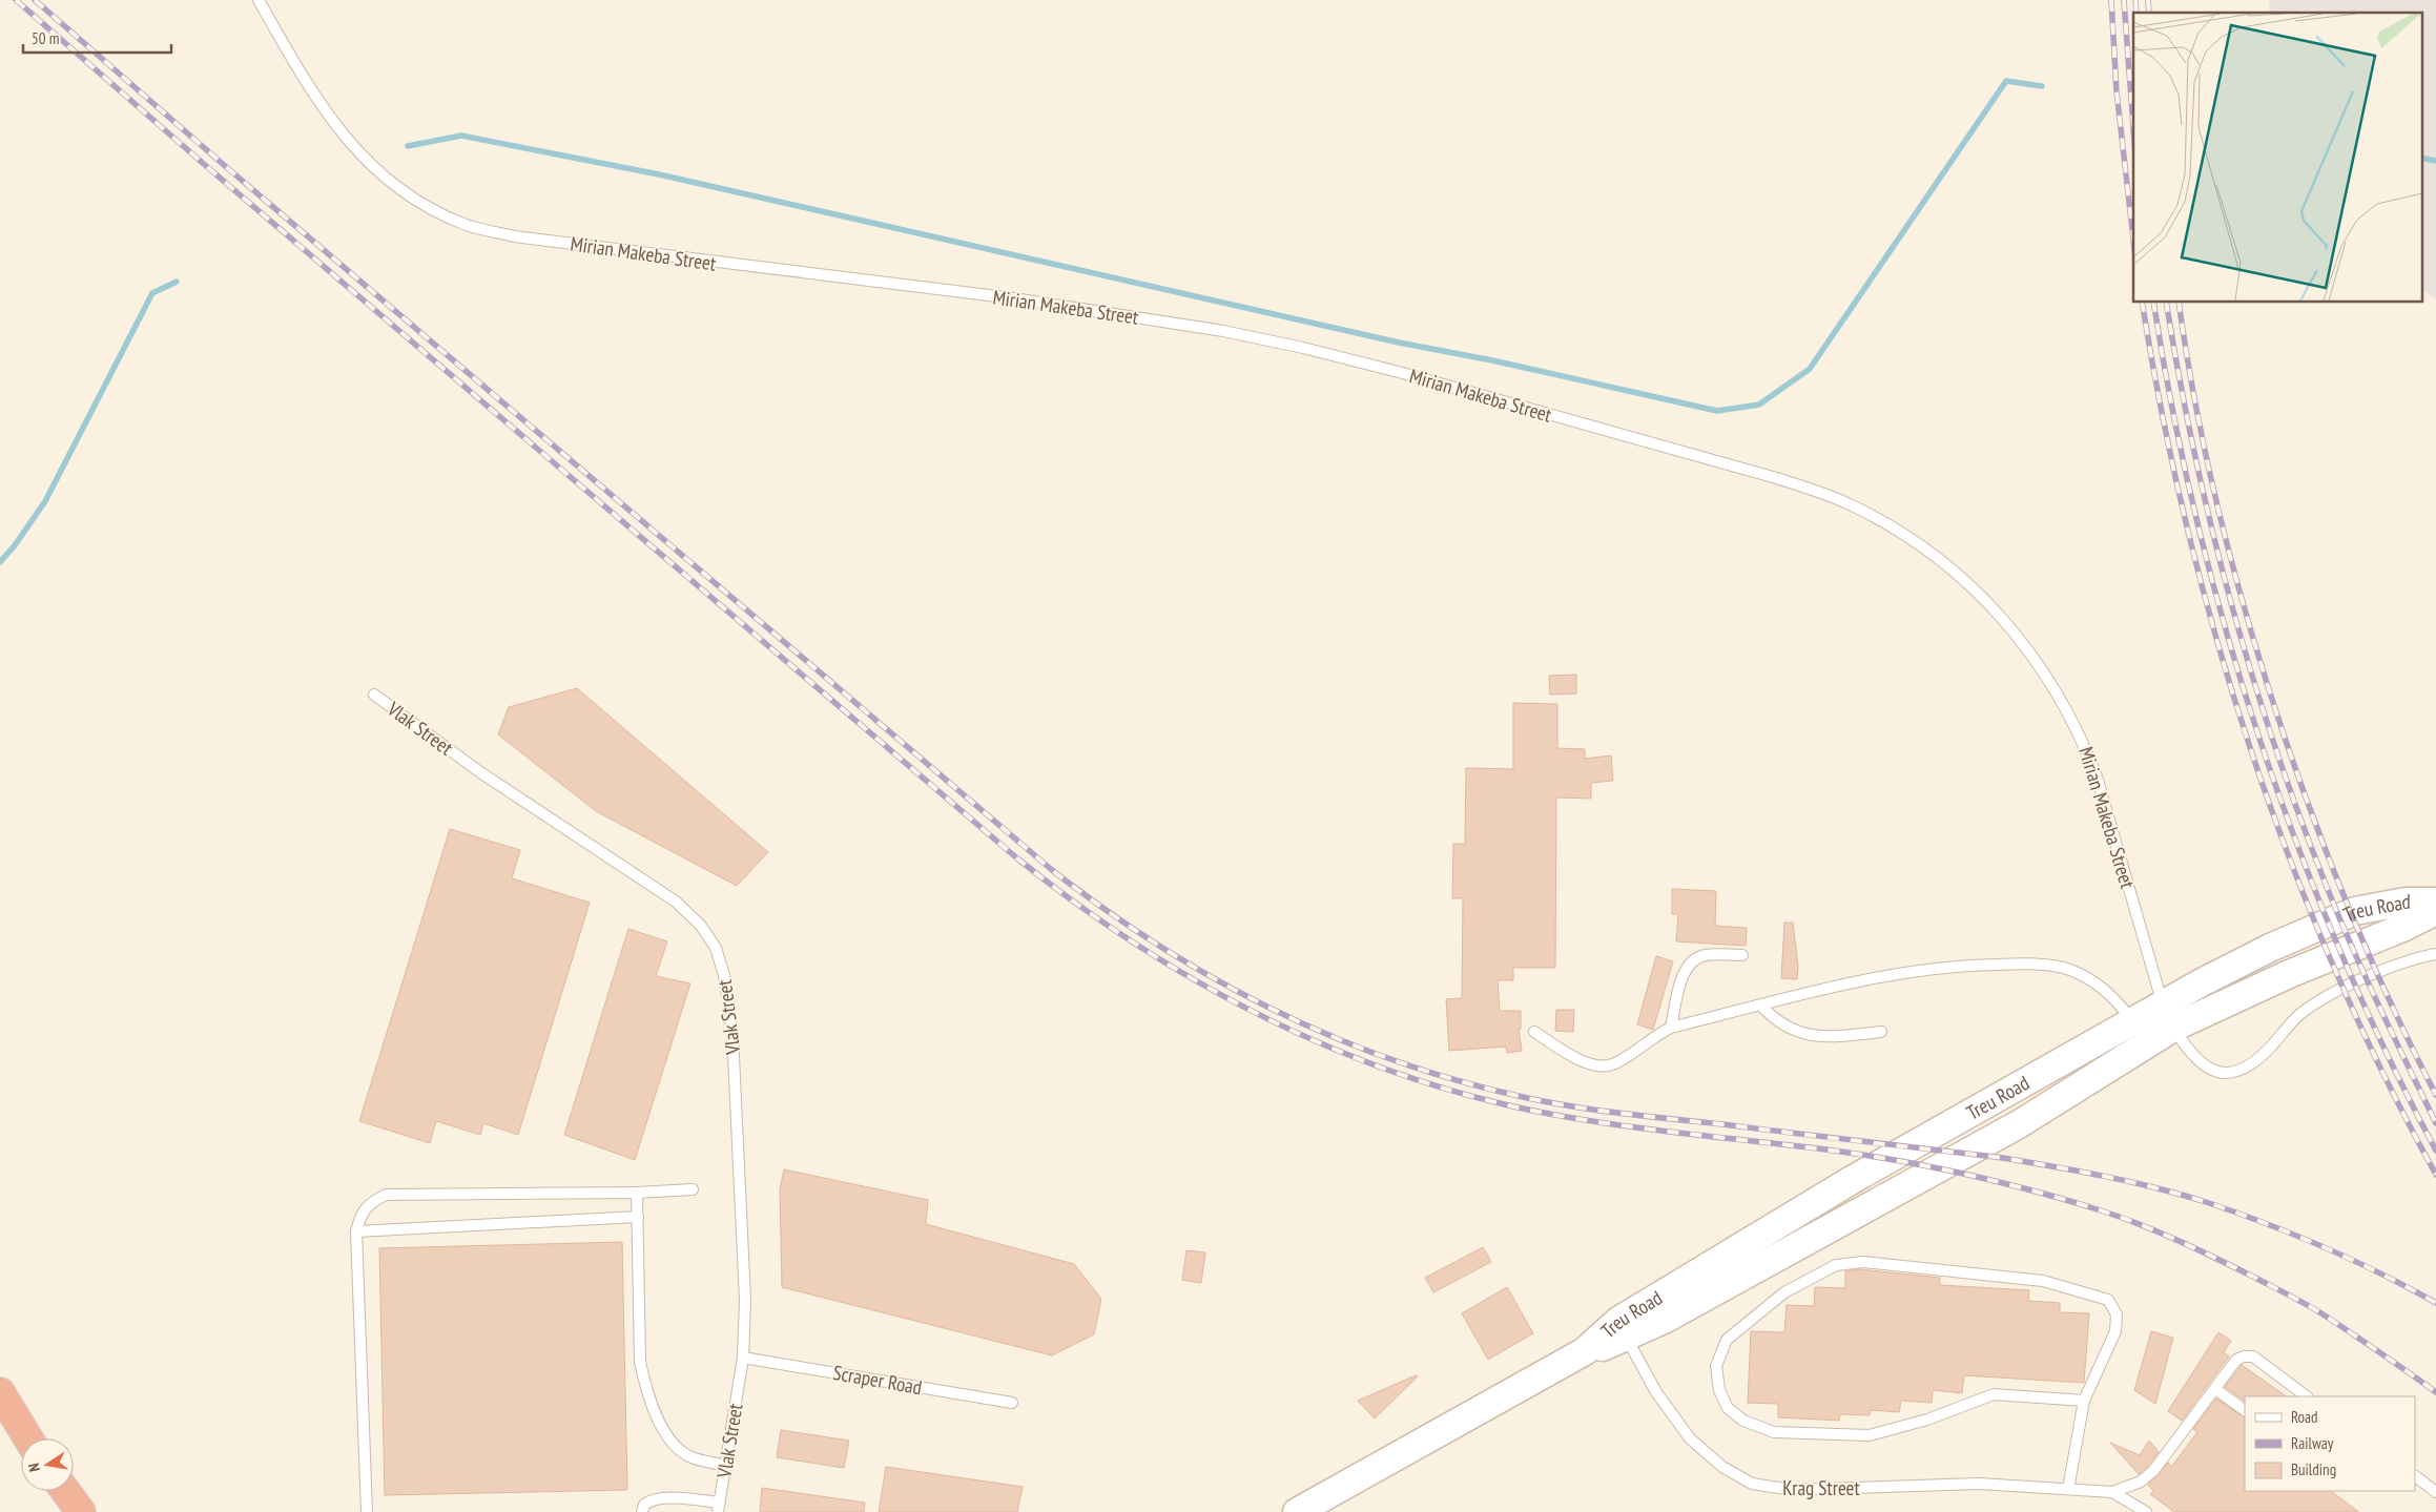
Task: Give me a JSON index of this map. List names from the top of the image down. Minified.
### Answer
{"streets":{"street":["Treu Road"],"lane":["Mirian Makeba Street","Vlak Street","Scraper Road","Krag Street"]},"crossings":[["Mirian Makeba Street","Treu Road"],["Vlak Street","Scraper Road"],["Treu Road","Krag Street"]],"legend":["Road","Railway","Building"],"scale_bar":"50 m","north":"left"}
